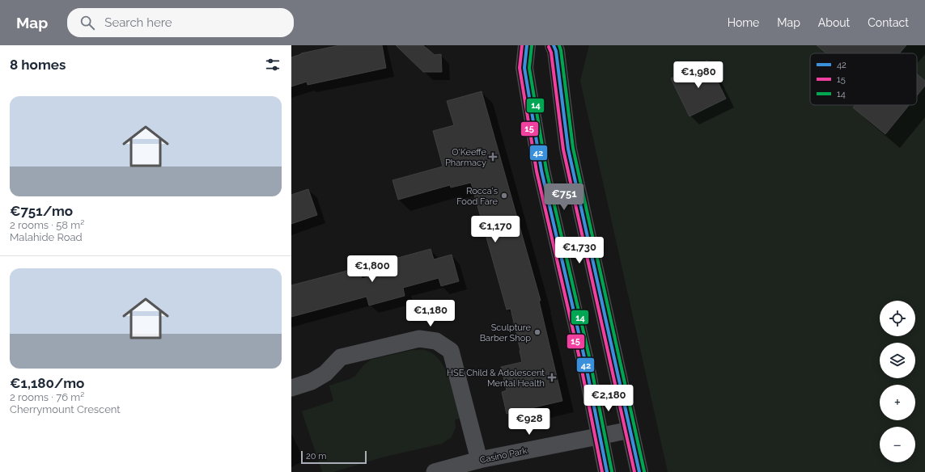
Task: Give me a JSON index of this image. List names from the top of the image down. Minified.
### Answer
{"streets":{"street":["Casino Park"]},"places":{"health":["O'Keeffe Pharmacy","HSE Child & Adolescent Mental Health"],"other":["Rocca's Food Fare","Sculpture Barber Shop"]},"lines":["transit line 42","transit line 15","transit line 14"],"legend":["42","15","14"],"scale_bar":"20 m","page":{"header":"Map","search":"Search here","nav":["Home","Map","About","Contact"],"heading":"8 homes","price":["€1,980","€751","€1,170","€1,730","€1,800","€1,180","€2,180","€928"],"list":[{"name":"€751/mo","note":"2 rooms · 58 m² · Malahide Road"},{"name":"€1,180/mo","note":"2 rooms · 76 m² · Cherrymount Crescent"}],"map_buttons":["+","−"],"scale":"20 m"}}
